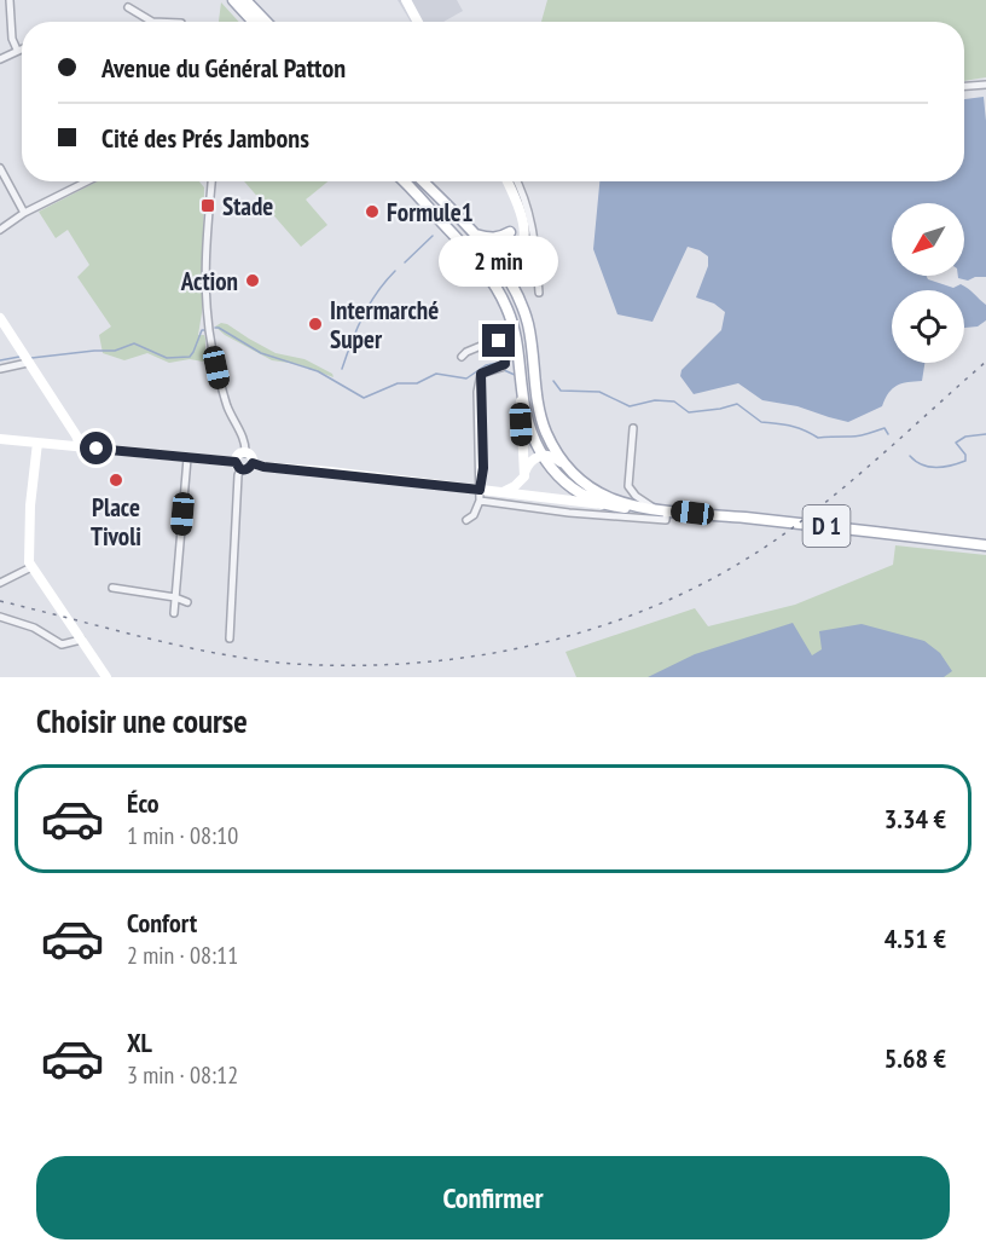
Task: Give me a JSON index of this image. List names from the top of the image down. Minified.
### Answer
{"streets":{"main road":["D 1"]},"places":{"transit":["Stade"],"other":["Formule1","Action","Intermarché Super","Place Tivoli"]},"north":"bottom left","page":{"banner":["Avenue du Général Patton","Cité des Prés Jambons"],"bubble":"2 min","heading":"Choisir une course","list":[{"name":"Éco","note":"1 min · 08:10","value":"3.34 €"},{"name":"Confort","note":"2 min · 08:11","value":"4.51 €"},{"name":"XL","note":"3 min · 08:12","value":"5.68 €"}],"buttons":"Confirmer"}}
